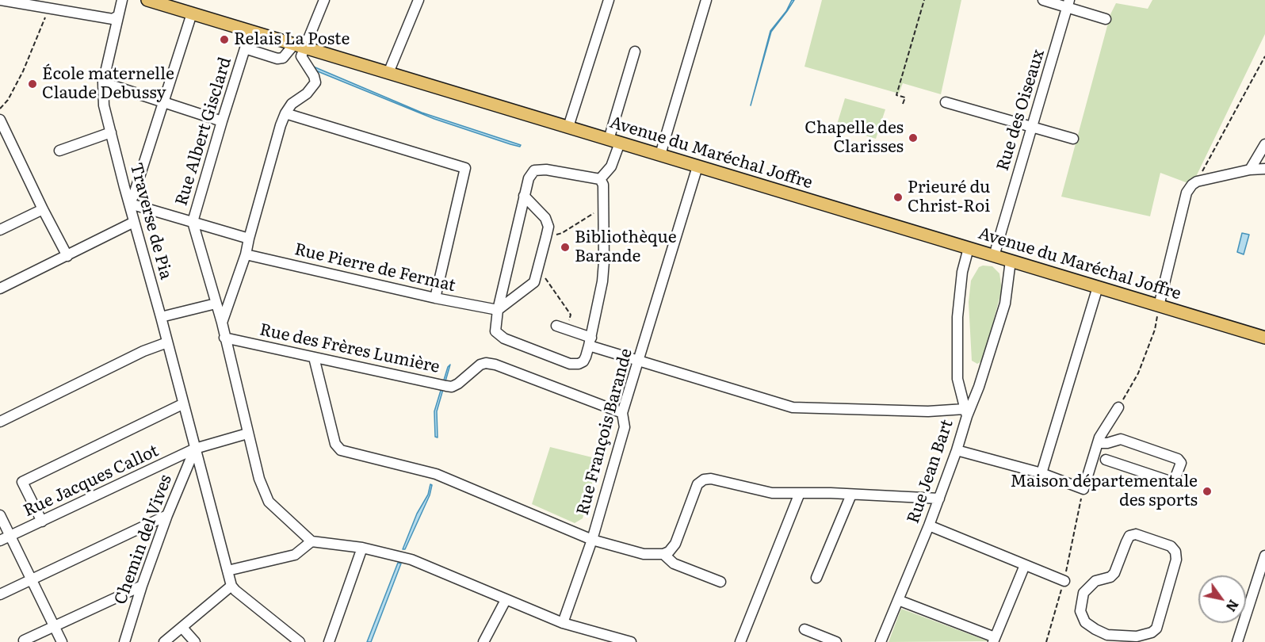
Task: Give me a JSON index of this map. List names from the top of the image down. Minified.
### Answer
{"streets":{"main road":["Avenue du Maréchal Joffre"],"street":["Rue des Oiseaux","Rue Albert Gisclard","Traverse de Pia","Rue Pierre de Fermat","Rue des Frères Lumière","Rue François Barande","Rue Jean Bart","Rue Jacques Callot","Chemin del Vives"]},"crossings":[["Rue des Oiseaux","Avenue du Maréchal Joffre"],["Rue Albert Gisclard","Avenue du Maréchal Joffre"],["Rue Albert Gisclard","Rue des Frères Lumière"],["Rue Albert Gisclard","Rue Jacques Callot"],["Avenue du Maréchal Joffre","Rue François Barande"],["Avenue du Maréchal Joffre","Rue Jean Bart"],["Traverse de Pia","Rue Jacques Callot"],["Traverse de Pia","Chemin del Vives"],["Rue des Frères Lumière","Rue François Barande"],["Rue Jacques Callot","Chemin del Vives"]],"places":["Relais La Poste","École maternelle Claude Debussy","Chapelle des Clarisses","Prieuré du Christ-Roi","Bibliothèque Barande","Maison départementale des sports"],"north":"bottom right"}
